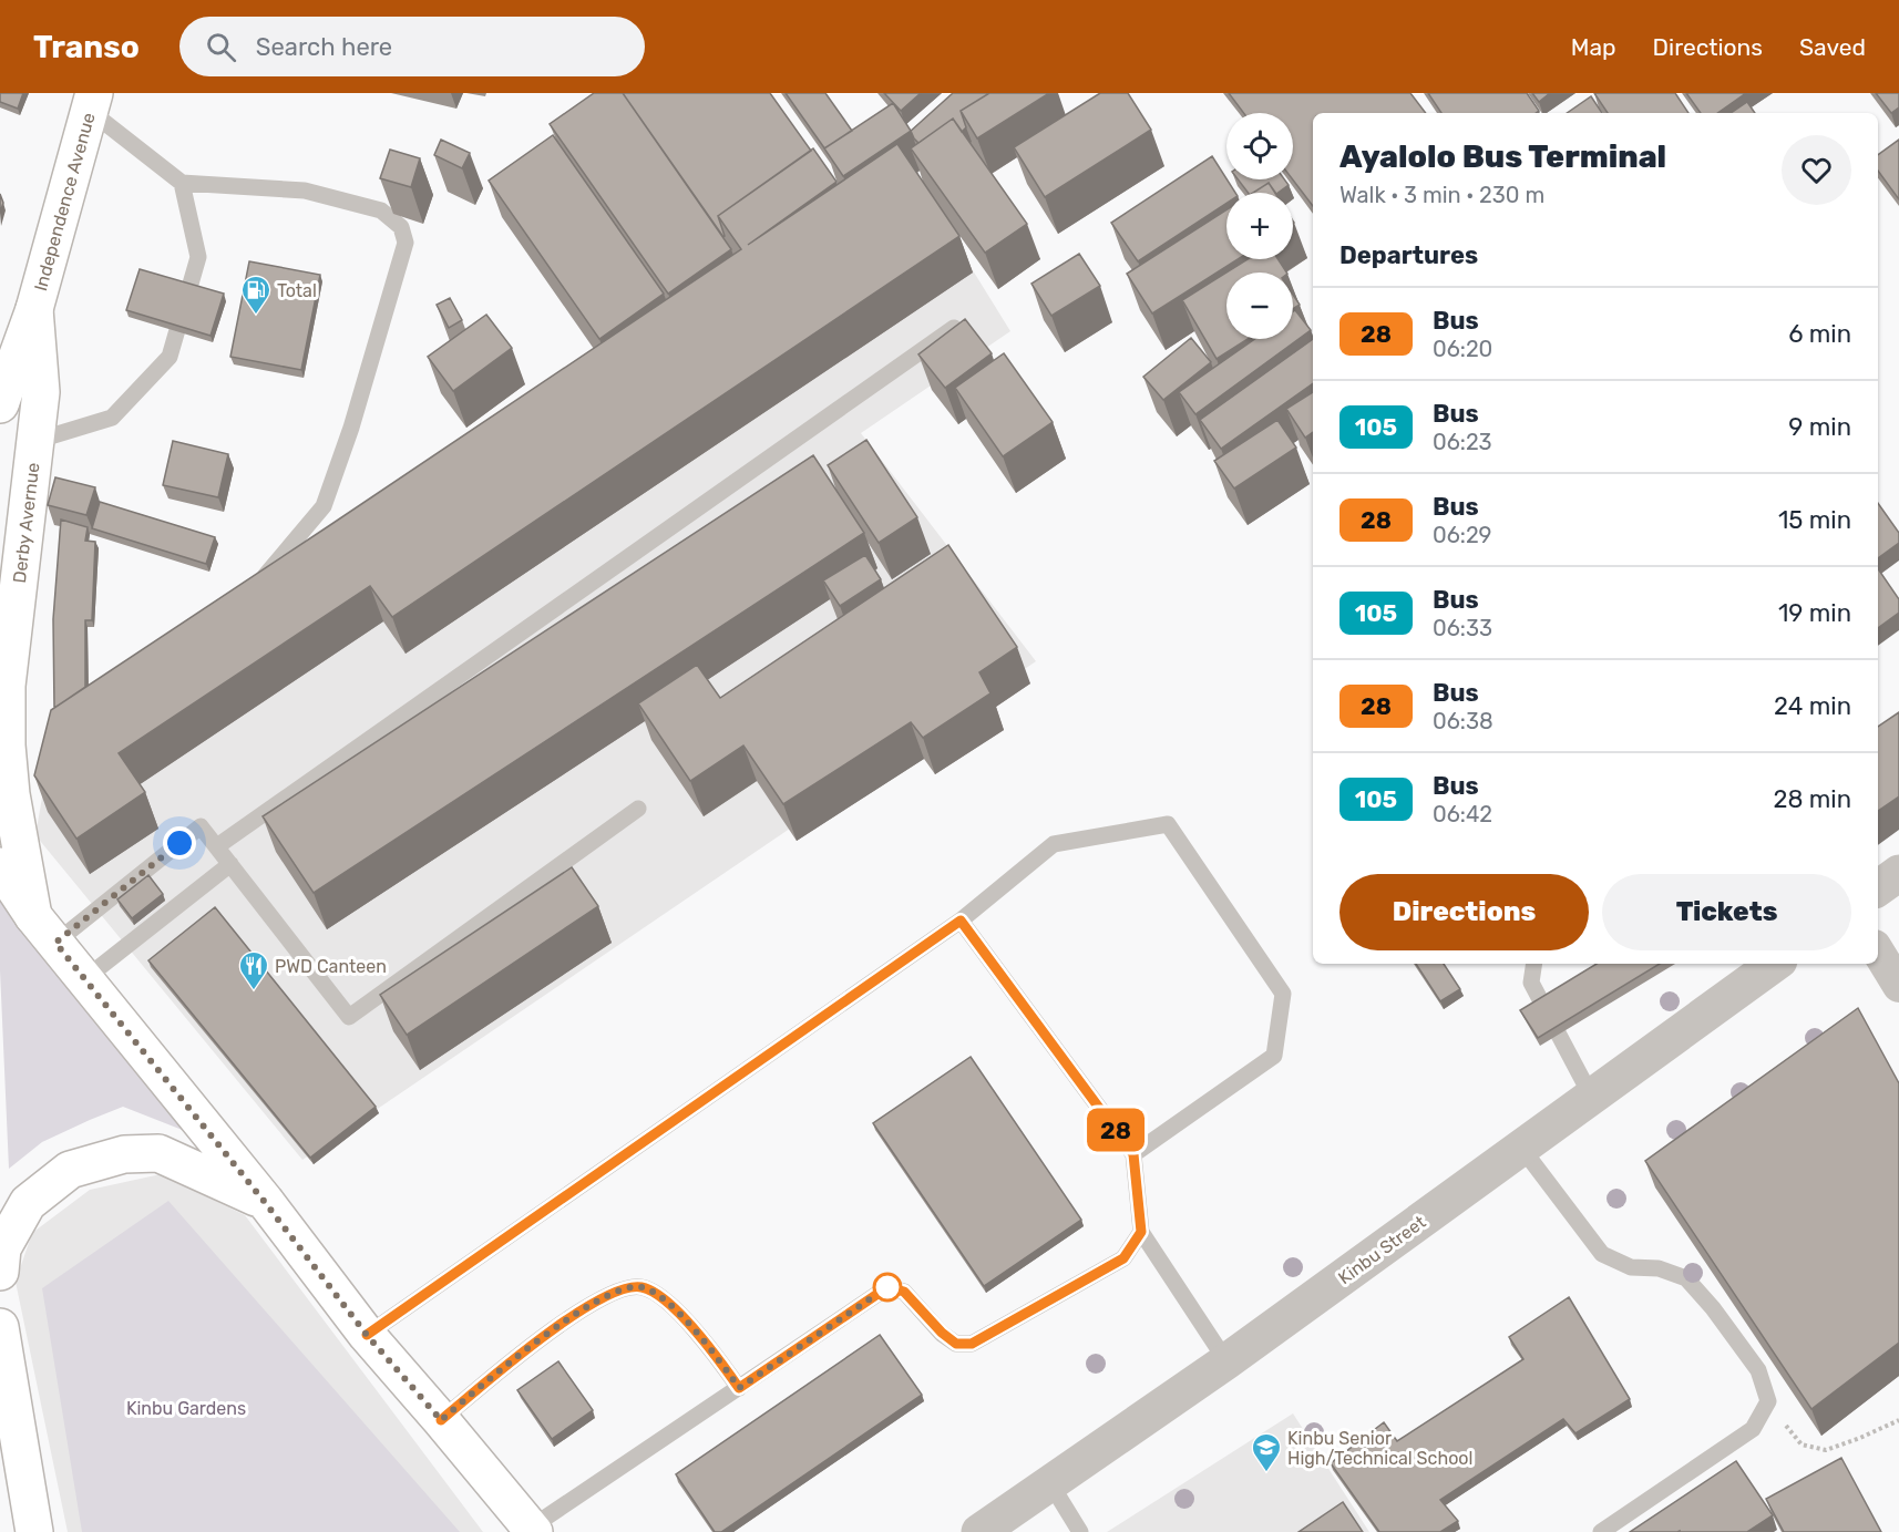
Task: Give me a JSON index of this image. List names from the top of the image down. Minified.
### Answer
{"streets":{"main road":["Independence Avenue","Derby Avernue"],"street":["Kinbu Street"]},"crossings":[["Independence Avenue","Derby Avernue"]],"parks":["Kinbu Gardens"],"places":{"fuel station":["Total"],"restaurant":["PWD Canteen"],"school or university":["Kinbu Senior High/Technical School"]},"lines":["bus line 28"],"page":{"header":"Transo","search":"Search here","nav":["Map","Directions","Saved"],"on_map":"28","map_buttons":["+","−"],"heading":[["Ayalolo Bus Terminal","Walk · 3 min · 230 m"],"Departures"],"list":[{"mark":"28","name":"Bus","note":"06:20","value":"6 min"},{"mark":"105","name":"Bus","note":"06:23","value":"9 min"},{"mark":"28","name":"Bus","note":"06:29","value":"15 min"},{"mark":"105","name":"Bus","note":"06:33","value":"19 min"},{"mark":"28","name":"Bus","note":"06:38","value":"24 min"},{"mark":"105","name":"Bus","note":"06:42","value":"28 min"}],"buttons":["Directions","Tickets"]}}
